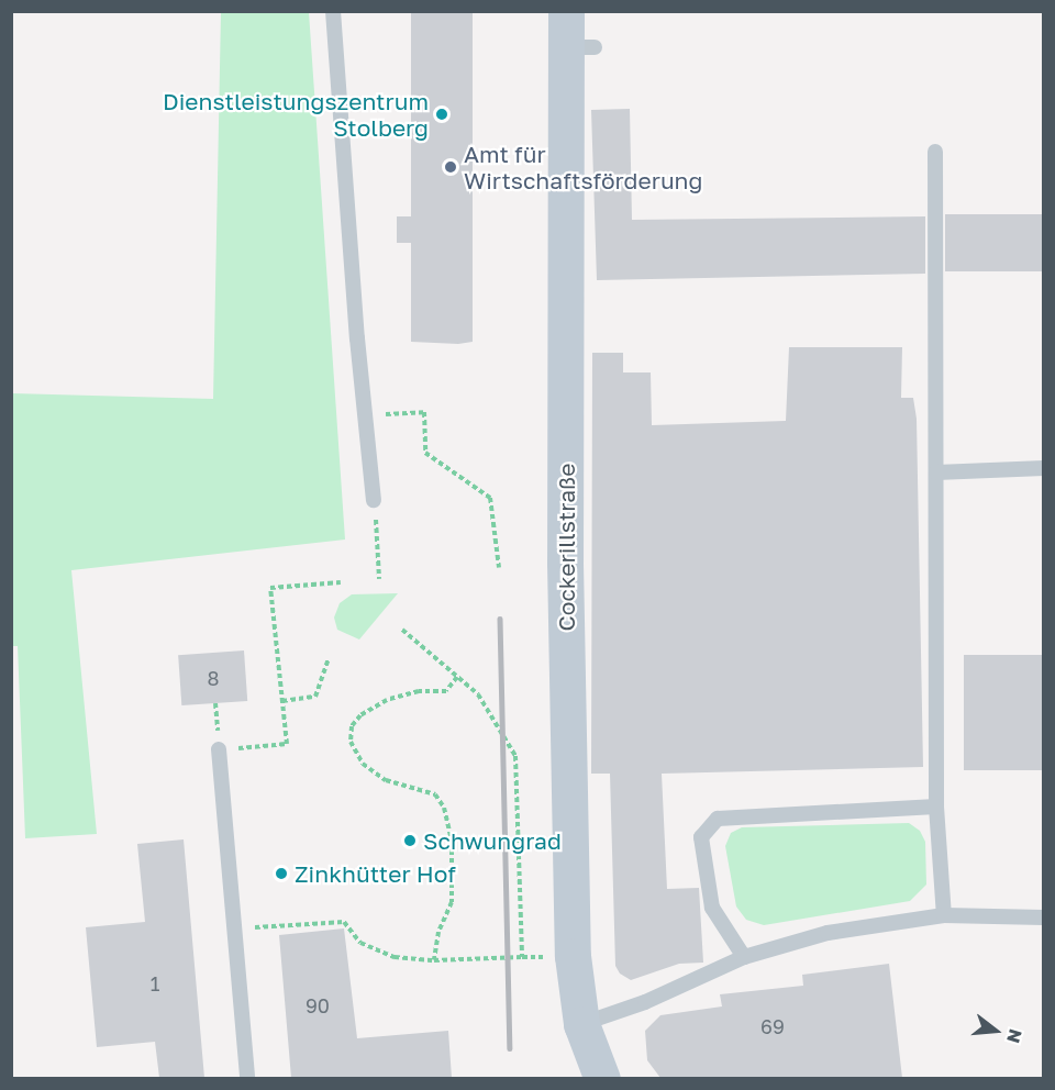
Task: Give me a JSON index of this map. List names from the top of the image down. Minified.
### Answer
{"streets":{"main road":["Cockerillstraße"]},"places":["Dienstleistungszentrum Stolberg","Amt für Wirtschaftsförderung","Schwungrad","Zinkhütter Hof"],"house_numbers":["8","1","90","69"],"north":"right"}
